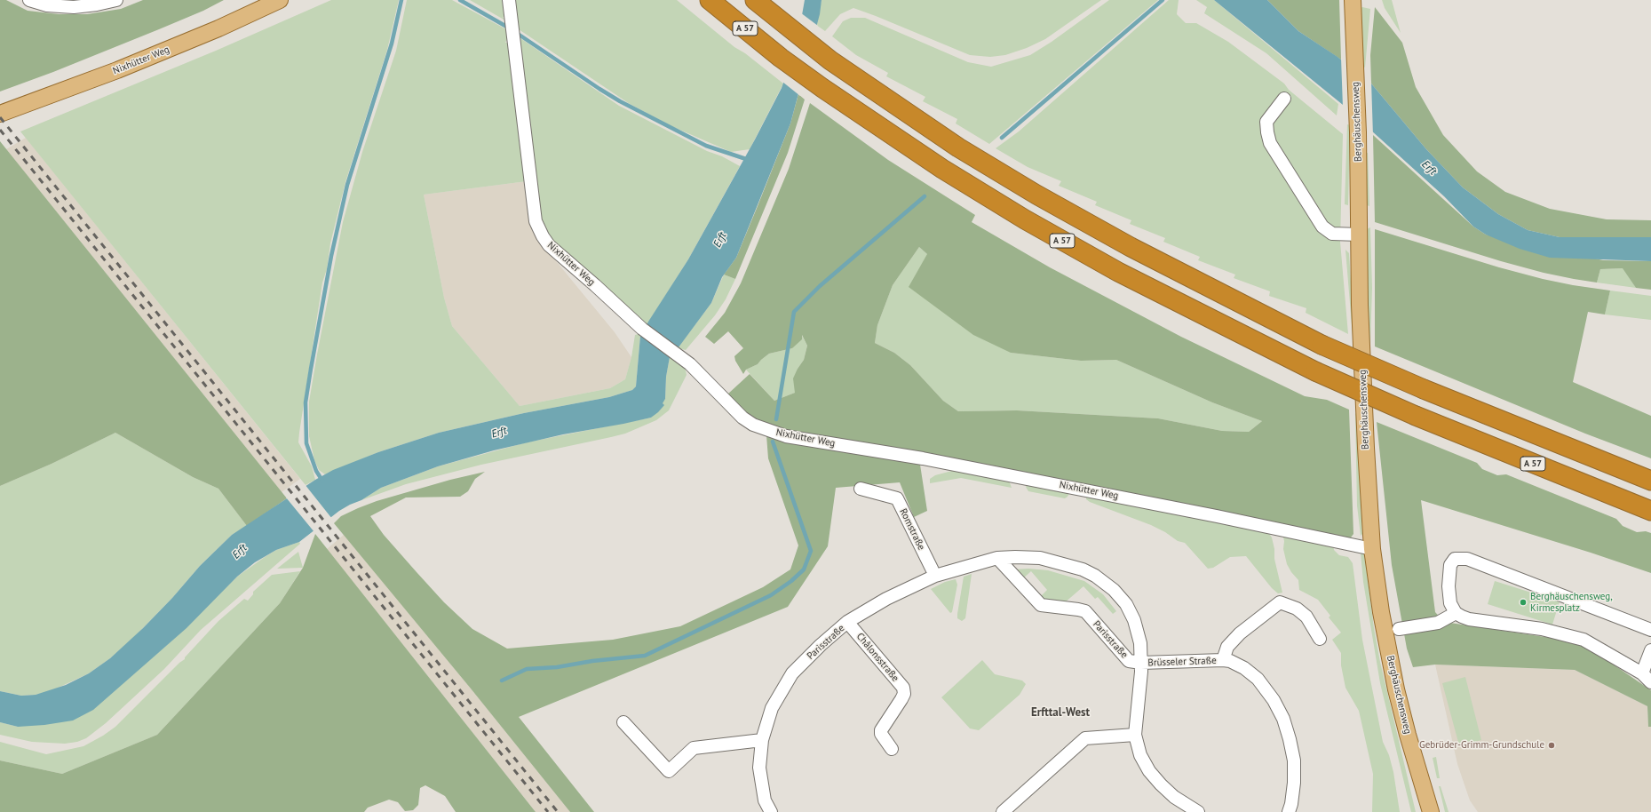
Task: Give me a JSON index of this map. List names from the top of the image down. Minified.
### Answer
{"streets":{"highway":["A 57"],"main road":["Nixhütter Weg","Berghäuschensweg"],"street":["Romstraße","Parisstraße","Châlonsstraße","Brüsseler Straße"]},"crossings":[["Nixhütter Weg","Berghäuschensweg"],["Romstraße","Parisstraße"],["Parisstraße","Châlonsstraße"],["Parisstraße","Brüsseler Straße"]],"districts":["Erfttal-West"],"water":["Erft"],"places":["Berghäuschensweg, Kirmesplatz","Gebrüder-Grimm-Grundschule"]}
